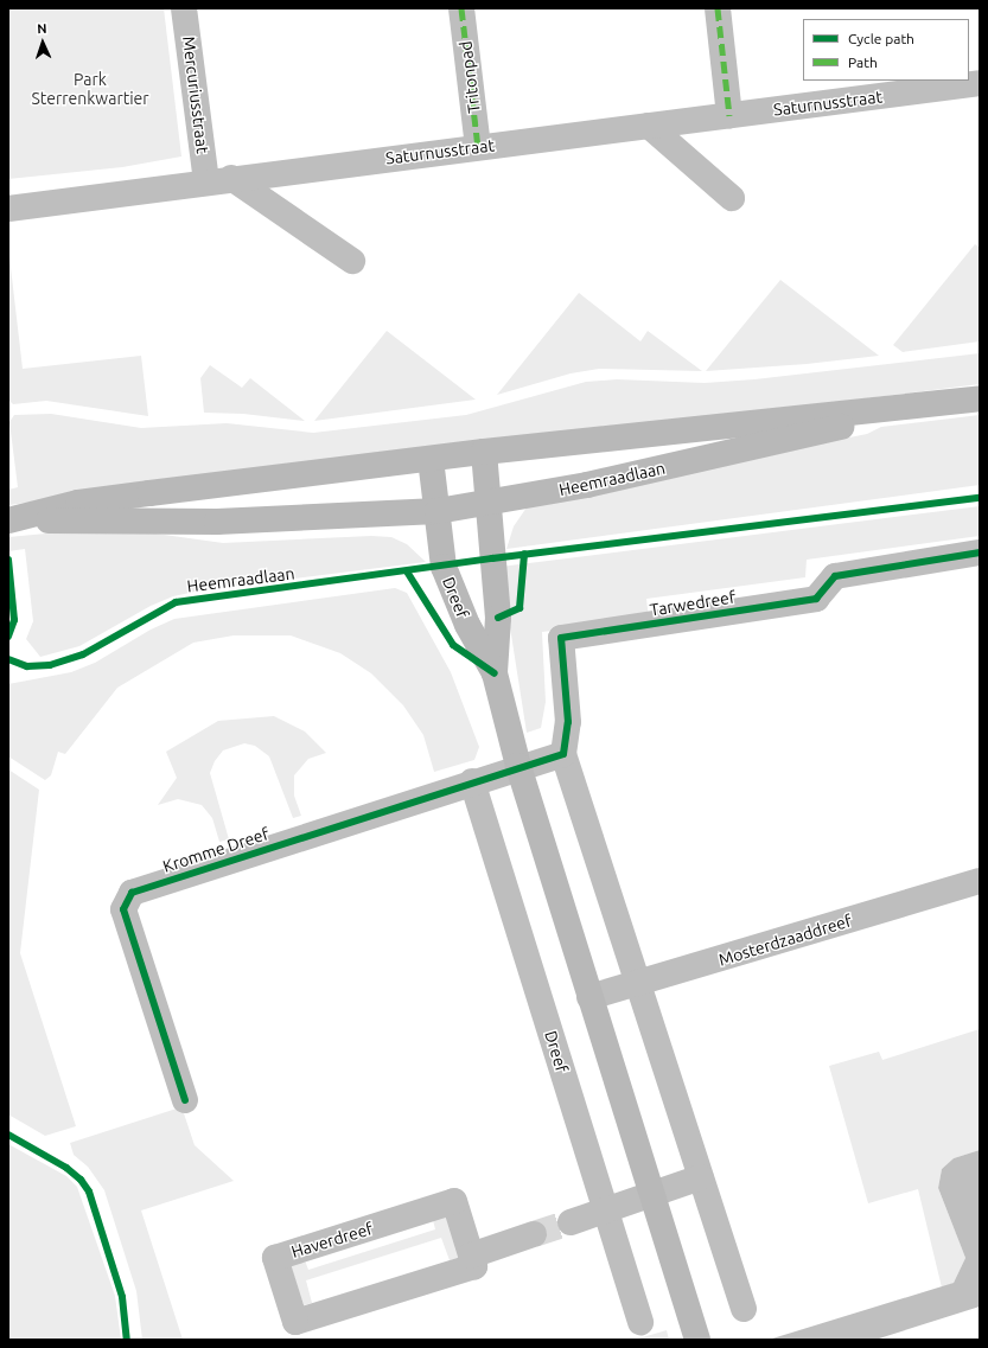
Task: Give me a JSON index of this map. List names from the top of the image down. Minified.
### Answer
{"streets":{"main road":["Heemraadlaan","Dreef"],"street":["Tritonpad","Mercuriusstraat","Saturnusstraat","Tarwedreef","Kromme Dreef","Mosterdzaaddreef","Haverdreef"]},"crossings":[["Tritonpad","Saturnusstraat"],["Mercuriusstraat","Saturnusstraat"],["Heemraadlaan","Dreef"],["Dreef","Kromme Dreef"],["Dreef","Mosterdzaaddreef"]],"parks":["Park Sterrenkwartier"],"legend":["Cycle path","Path"],"north":"top"}
